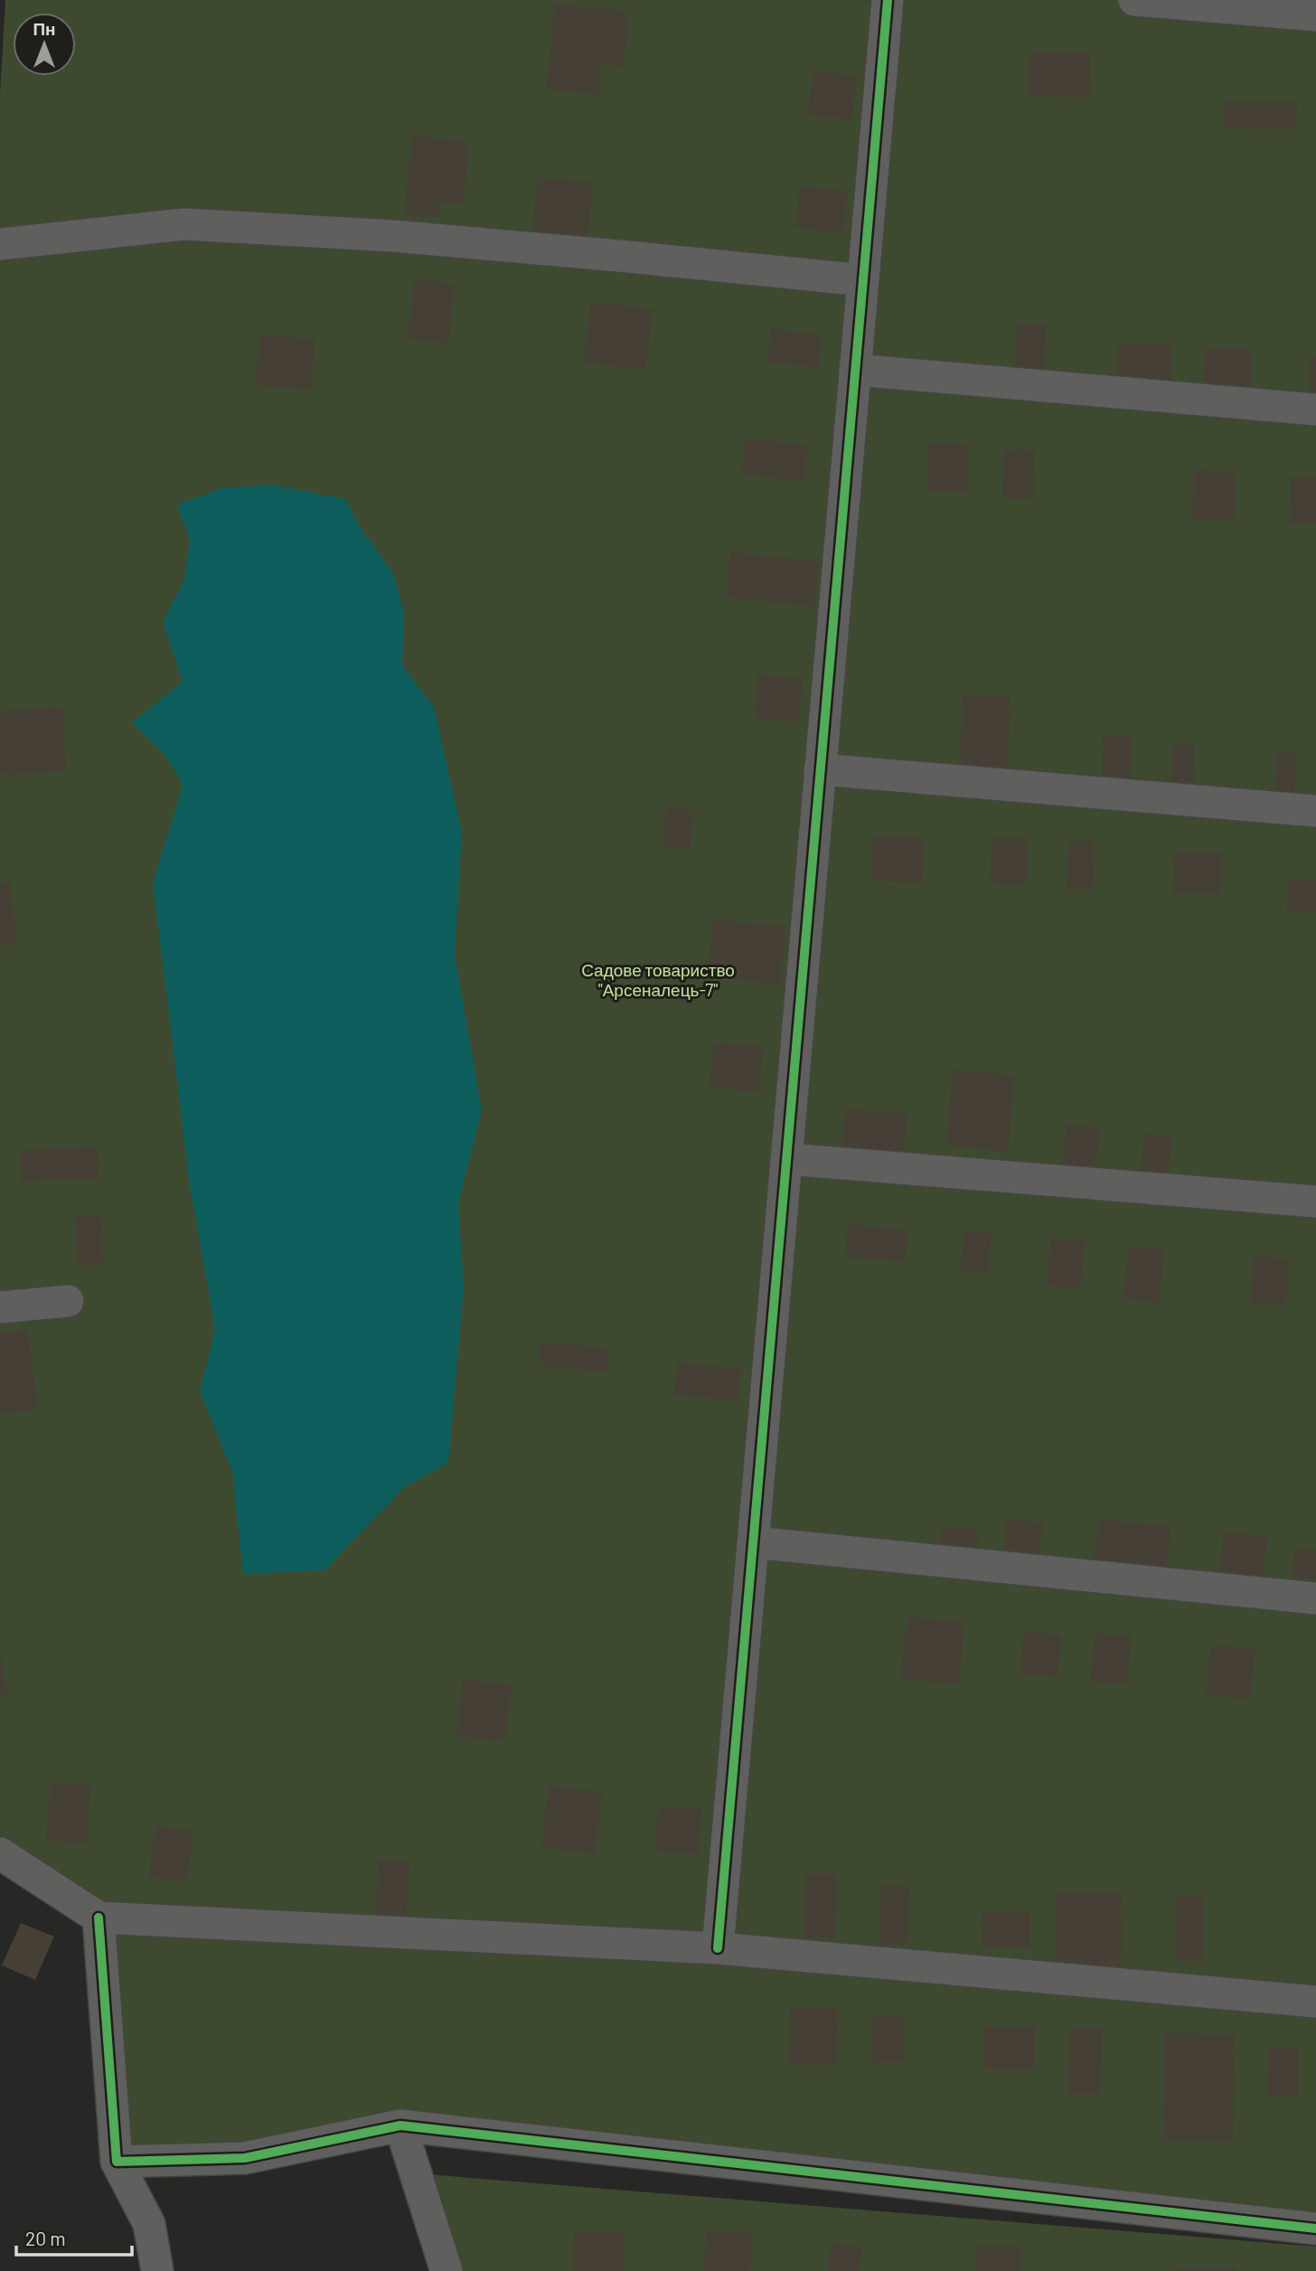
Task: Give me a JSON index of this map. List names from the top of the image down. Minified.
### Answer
{"parks":["Садове товариство \"Арсеналець-7\""],"scale_bar":"20 m","north":"top"}
